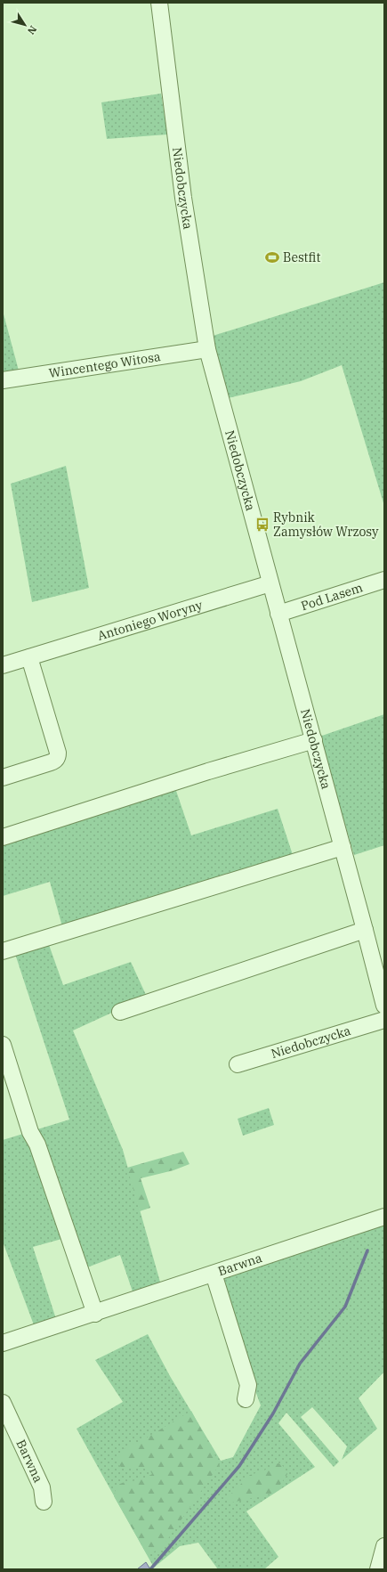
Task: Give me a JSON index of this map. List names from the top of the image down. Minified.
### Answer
{"streets":{"street":["Niedobczycka","Wincentego Witosa","Pod Lasem","Antoniego Woryny","Barwna"]},"crossings":[["Niedobczycka","Wincentego Witosa"],["Niedobczycka","Pod Lasem"],["Niedobczycka","Antoniego Woryny"]],"places":{"sports":["Bestfit"],"bus stop":["Rybnik Zamysłów Wrzosy"]},"north":"bottom right"}
